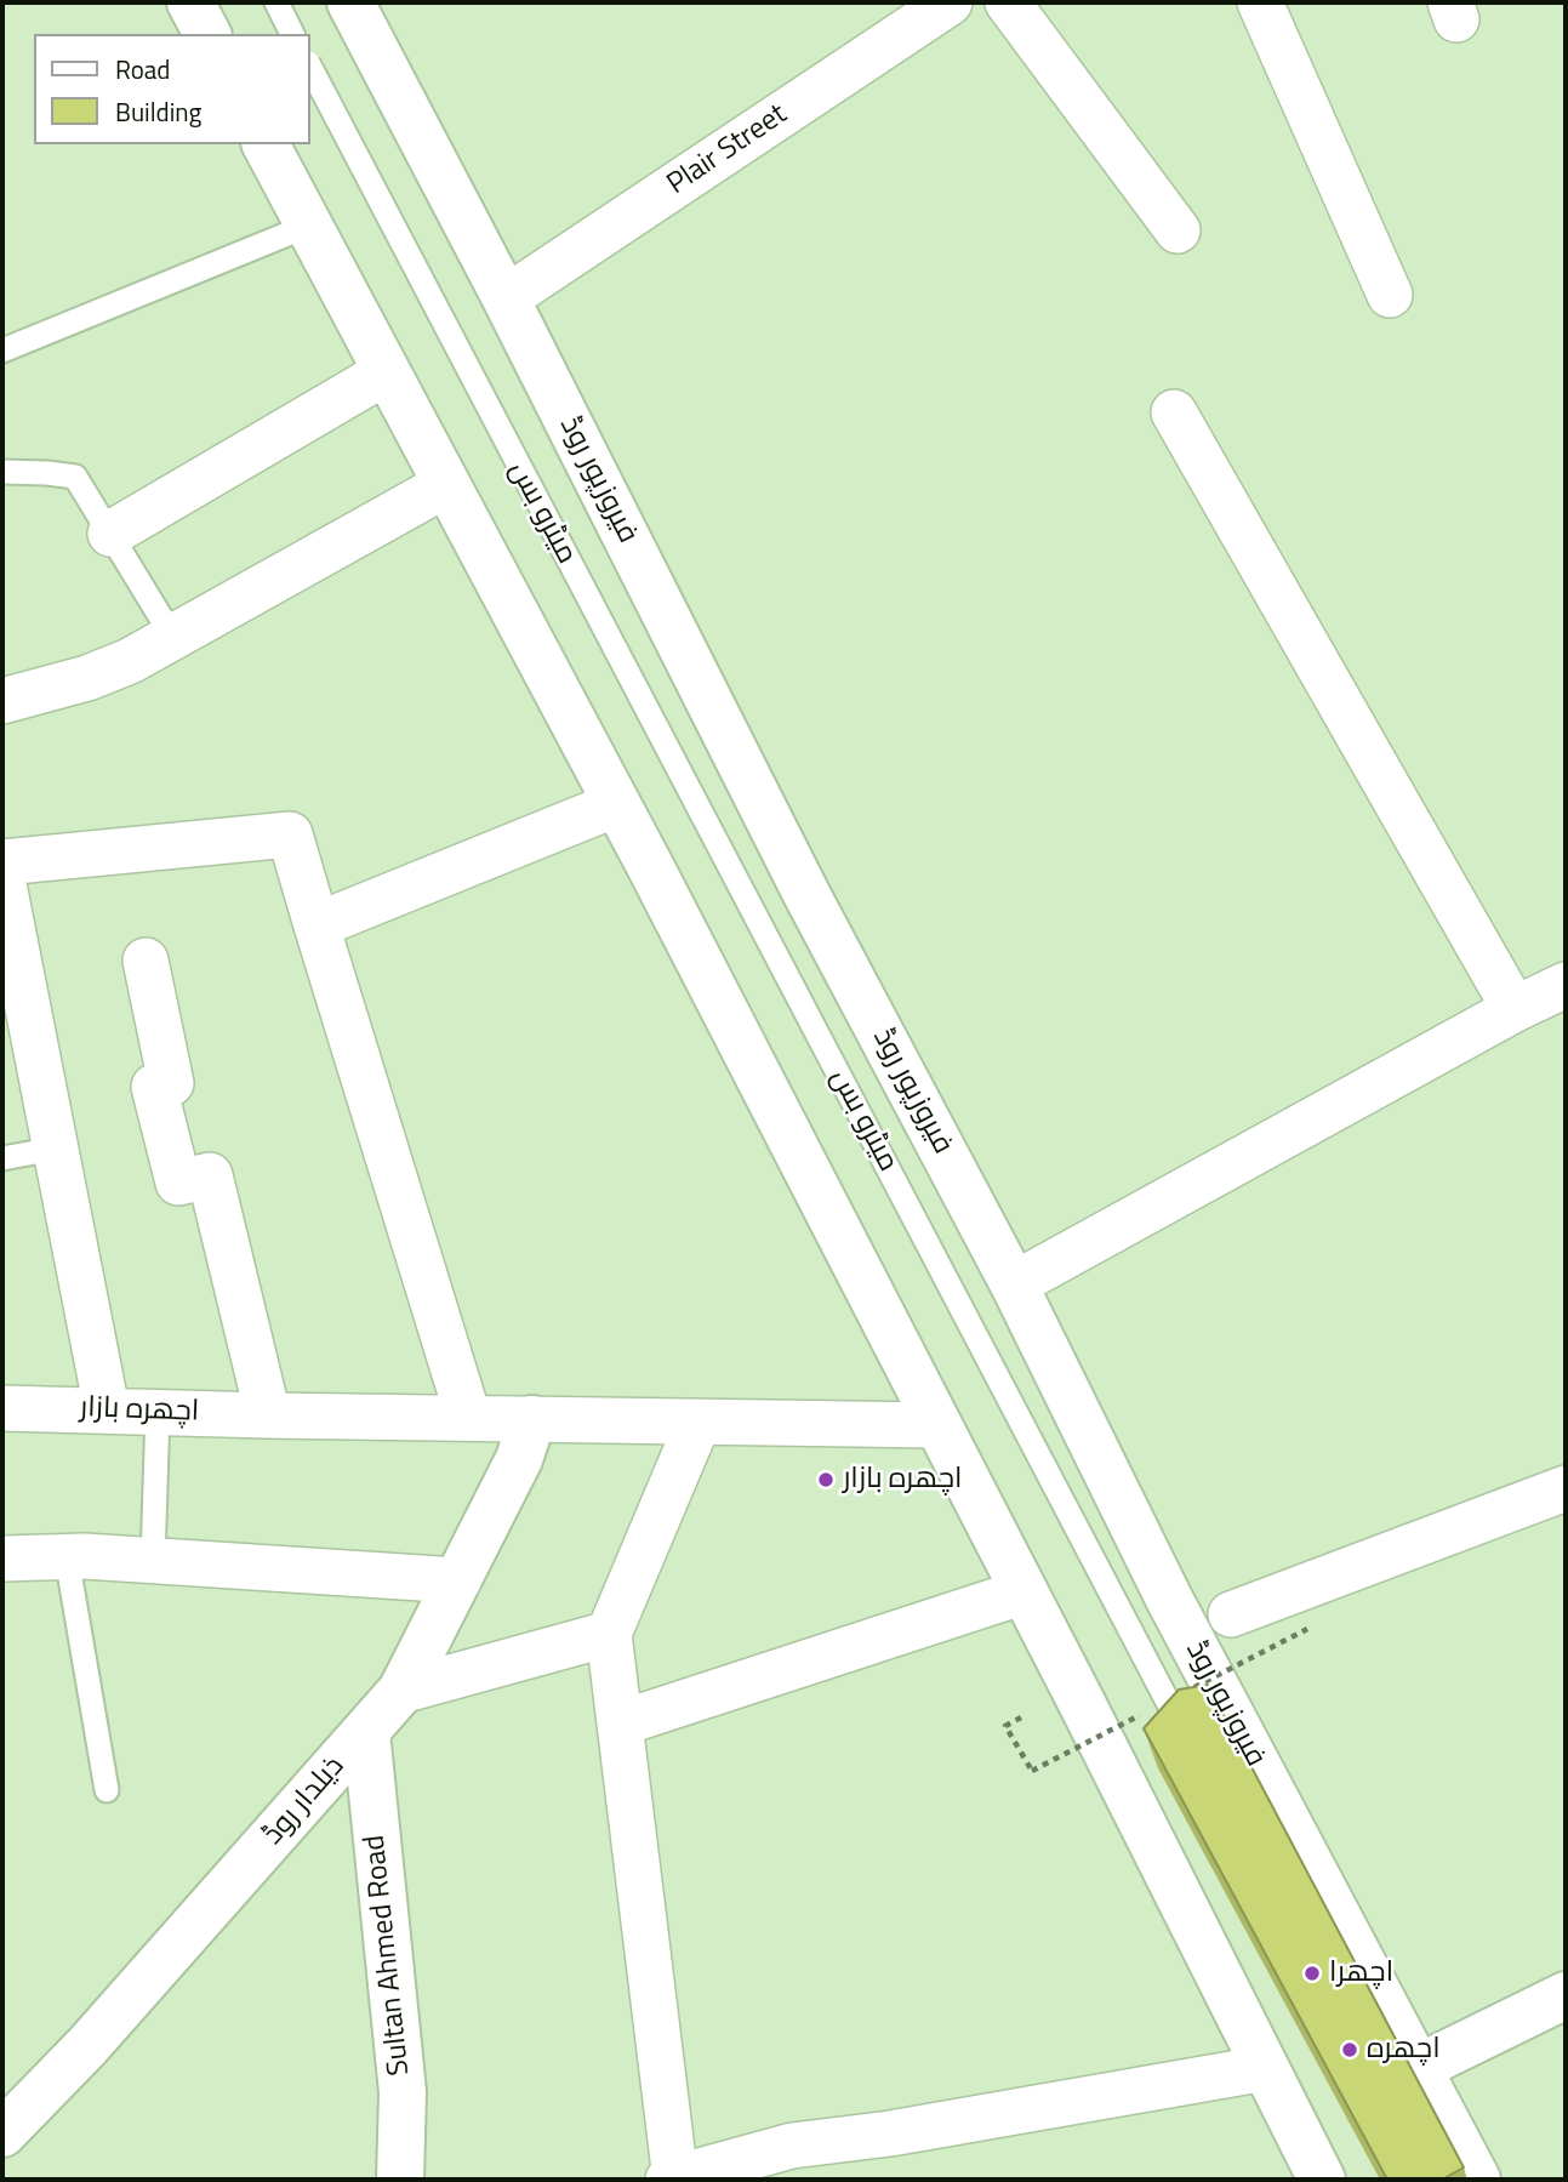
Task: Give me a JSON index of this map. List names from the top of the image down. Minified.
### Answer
{"streets":{"main road":["فیروزپور روڈ","ذیلدار روڈ","Sultan Ahmed Road"],"street":["Plair Street","اچھرہ بازار"],"lane":["میٹرو بس"]},"crossings":[["Plair Street","فیروزپور روڈ"],["اچھرہ بازار","ذیلدار روڈ"],["ذیلدار روڈ","Sultan Ahmed Road"]],"places":["اچھرہ بازار","اچھرا","اچھرہ"],"legend":["Road","Building"]}
